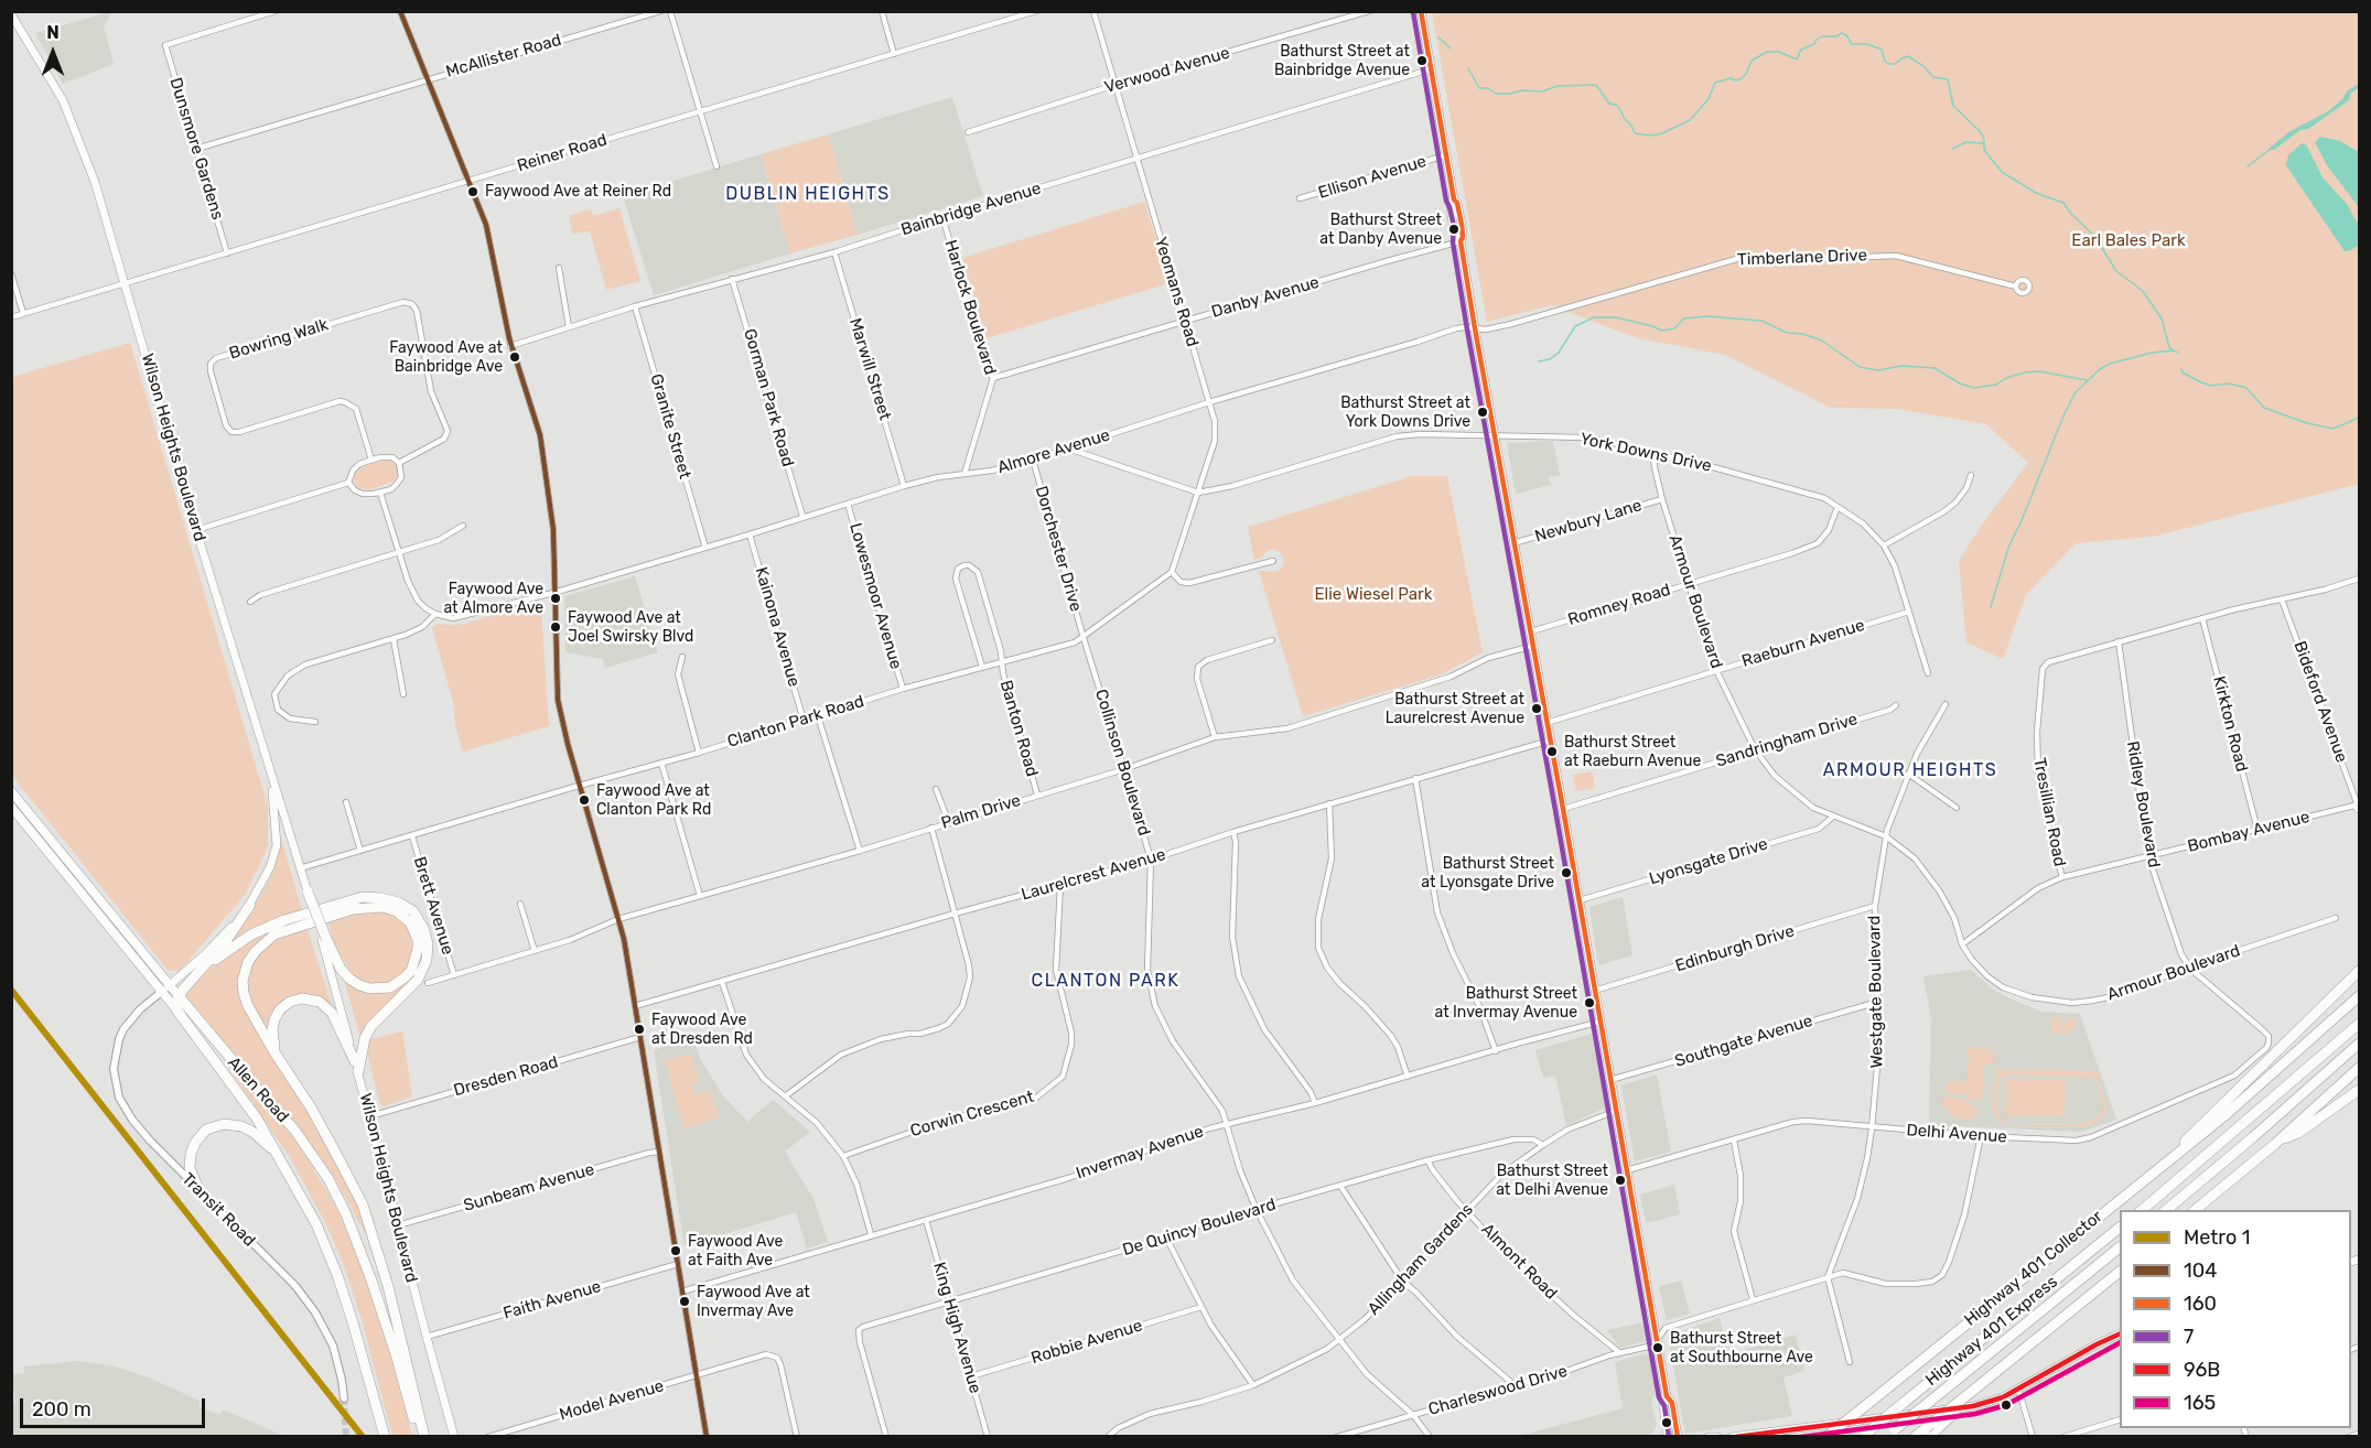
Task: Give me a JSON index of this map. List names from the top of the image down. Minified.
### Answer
{"streets":{"highway":["Allen Road","Highway 401 Collector","Highway 401 Express"],"main road":["Wilson Heights Boulevard"],"street":["McAllister Road","Verwood Avenue","Dunsmore Gardens","Reiner Road","Ellison Avenue","Bainbridge Avenue","Timberlane Drive","Yeomans Road","Danby Avenue","Harlock Boulevard","Bowring Walk","Marwill Street","Gorman Park Road","Granite Street","Almore Avenue","York Downs Drive","Newbury Lane","Dorchester Drive","Lowesmoor Avenue","Armour Boulevard","Romney Road","Kainona Avenue","Raeburn Avenue","Bideford Avenue","Clanton Park Road","Kirkton Road","Banton Road","Sandringham Drive","Collinson Boulevard","Ridley Boulevard","Palm Drive","Tresillian Road","Bombay Avenue","Lyonsgate Drive","Laurelcrest Avenue","Brett Avenue","Edinburgh Drive","Westgate Boulevard","Southgate Avenue","Dresden Road","Corwin Crescent","Delhi Avenue","Invermay Avenue","Sunbeam Avenue","Transit Road","De Quincy Boulevard","Allingham Gardens","Almont Road","Faith Avenue","King High Avenue","Robbie Avenue","Charleswood Drive","Model Avenue"]},"crossings":[["McAllister Road","Dunsmore Gardens"],["Verwood Avenue","Yeomans Road"],["Dunsmore Gardens","Reiner Road"],["Reiner Road","Wilson Heights Boulevard"],["Bainbridge Avenue","Yeomans Road"],["Bainbridge Avenue","Harlock Boulevard"],["Bainbridge Avenue","Marwill Street"],["Bainbridge Avenue","Gorman Park Road"],["Bainbridge Avenue","Granite Street"],["Timberlane Drive","Almore Avenue"],["Yeomans Road","Danby Avenue"],["Yeomans Road","Almore Avenue"],["Yeomans Road","York Downs Drive"],["Yeomans Road","Clanton Park Road"],["Danby Avenue","Harlock Boulevard"],["Harlock Boulevard","Almore Avenue"],["Marwill Street","Almore Avenue"],["Gorman Park Road","Almore Avenue"],["Granite Street","Almore Avenue"],["Wilson Heights Boulevard","Clanton Park Road"],["Wilson Heights Boulevard","Dresden Road"],["Wilson Heights Boulevard","Sunbeam Avenue"],["Wilson Heights Boulevard","Faith Avenue"],["Almore Avenue","Dorchester Drive"],["Almore Avenue","Lowesmoor Avenue"],["Almore Avenue","Kainona Avenue"],["York Downs Drive","Armour Boulevard"],["York Downs Drive","Romney Road"],["York Downs Drive","Raeburn Avenue"],["Newbury Lane","Armour Boulevard"],["Dorchester Drive","Clanton Park Road"],["Dorchester Drive","Collinson Boulevard"],["Lowesmoor Avenue","Clanton Park Road"],["Armour Boulevard","Romney Road"],["Armour Boulevard","Raeburn Avenue"],["Armour Boulevard","Sandringham Drive"],["Armour Boulevard","Ridley Boulevard"],["Armour Boulevard","Bombay Avenue"],["Armour Boulevard","Lyonsgate Drive"],["Armour Boulevard","Westgate Boulevard"],["Kainona Avenue","Clanton Park Road"],["Bideford Avenue","Bombay Avenue"],["Clanton Park Road","Banton Road"],["Clanton Park Road","Collinson Boulevard"],["Clanton Park Road","Brett Avenue"],["Kirkton Road","Bombay Avenue"],["Banton Road","Palm Drive"],["Collinson Boulevard","Palm Drive"],["Collinson Boulevard","Laurelcrest Avenue"],["Collinson Boulevard","Invermay Avenue"],["Collinson Boulevard","De Quincy Boulevard"],["Collinson Boulevard","Allingham Gardens"],["Collinson Boulevard","Charleswood Drive"],["Ridley Boulevard","Tresillian Road"],["Ridley Boulevard","Bombay Avenue"],["Ridley Boulevard","Delhi Avenue"],["Palm Drive","Brett Avenue"],["Tresillian Road","Bombay Avenue"],["Laurelcrest Avenue","Corwin Crescent"],["Edinburgh Drive","Westgate Boulevard"],["Westgate Boulevard","Southgate Avenue"],["Westgate Boulevard","Delhi Avenue"],["Westgate Boulevard","Charleswood Drive"],["Allen Road","Transit Road"],["Delhi Avenue","Charleswood Drive"],["Invermay Avenue","King High Avenue"],["De Quincy Boulevard","Allingham Gardens"],["De Quincy Boulevard","Almont Road"],["De Quincy Boulevard","King High Avenue"],["Allingham Gardens","Almont Road"],["Almont Road","Charleswood Drive"],["King High Avenue","Robbie Avenue"]],"districts":["DUBLIN HEIGHTS","ARMOUR HEIGHTS","CLANTON PARK"],"parks":["Earl Bales Park","Elie Wiesel Park"],"places":["Bathurst Street at Bainbridge Avenue","Faywood Ave at Reiner Rd","Bathurst Street at Danby Avenue","Faywood Ave at Bainbridge Ave","Bathurst Street at York Downs Drive","Faywood Ave at Almore Ave","Faywood Ave at Joel Swirsky Blvd","Bathurst Street at Laurelcrest Avenue","Bathurst Street at Raeburn Avenue","Faywood Ave at Clanton Park Rd","Bathurst Street at Lyonsgate Drive","Bathurst Street at Invermay Avenue","Faywood Ave at Dresden Rd","Bathurst Street at Delhi Avenue","Faywood Ave at Faith Ave","Faywood Ave at Invermay Ave","Bathurst Street at Southbourne Ave"],"lines":["transit line 104","transit line 160","transit line 7","metro line 1","transit line 96B","transit line 165"],"legend":["Metro 1","104","160","7","96B","165"],"scale_bar":"200 m","north":"top"}
